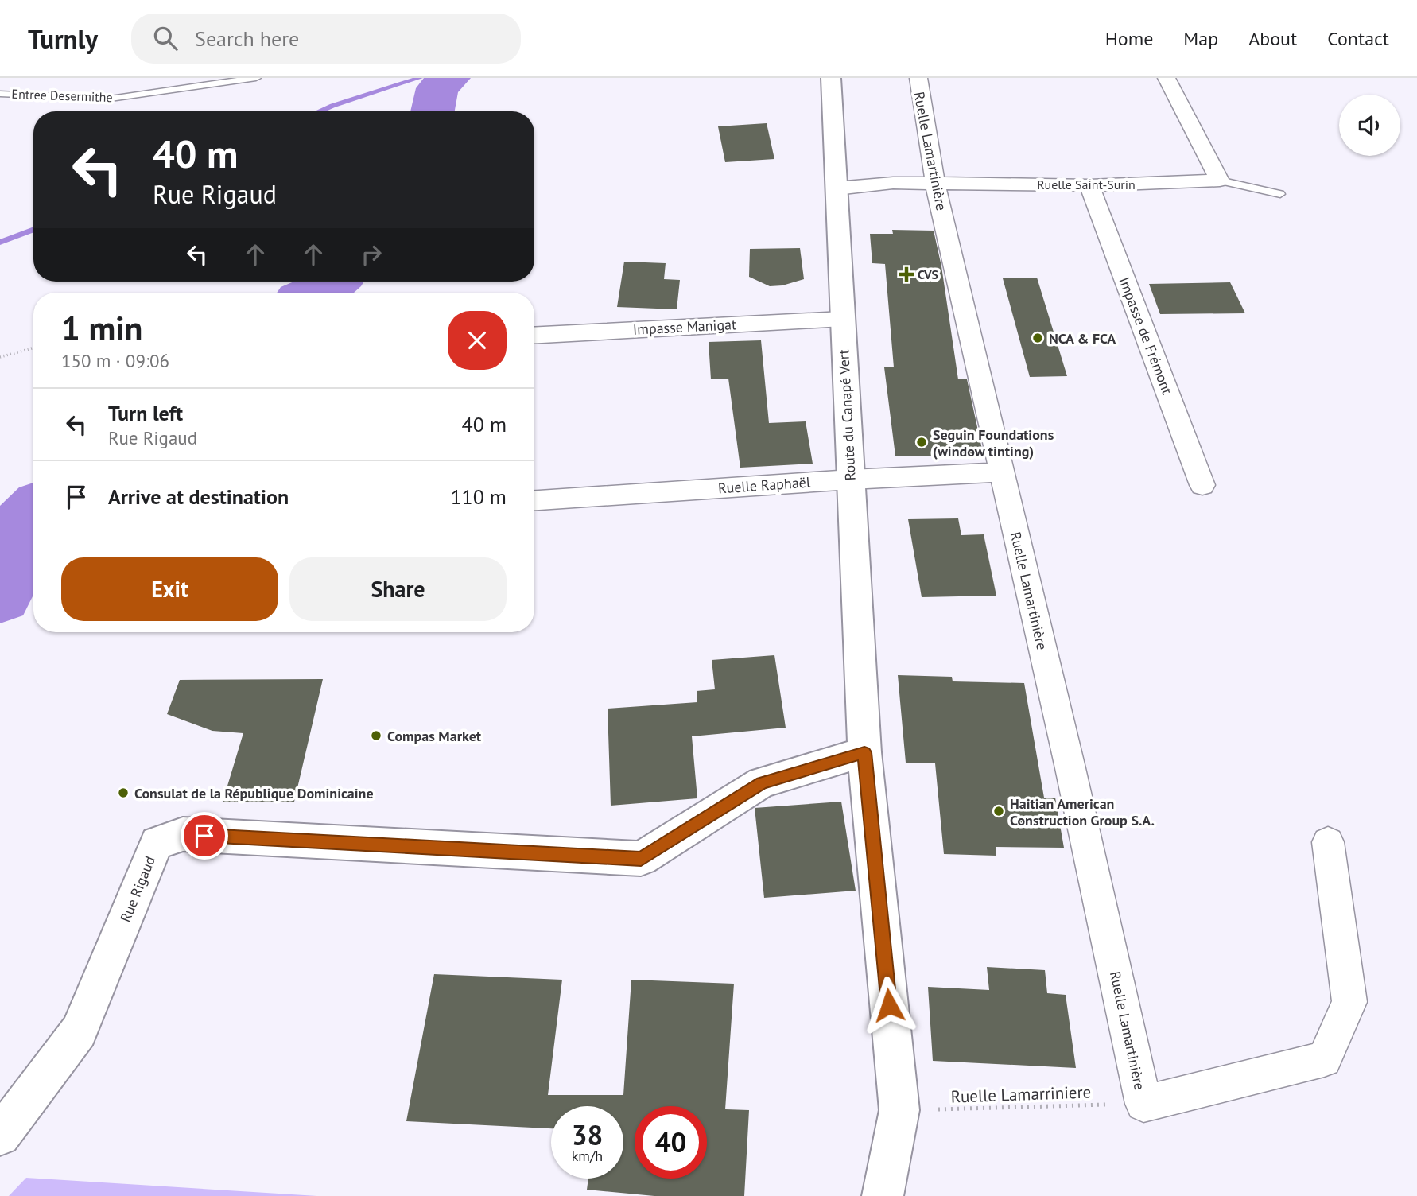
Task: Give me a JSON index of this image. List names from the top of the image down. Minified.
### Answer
{"streets":{"street":["Ruelle Lamartinière","Ruelle Saint-Surin","Impasse Manigat","Impasse de Frémont","Route du Canapé Vert","Ruelle Raphaël","Rue Rigaud"],"lane":["Entree Desermithe"],"path":["Ruelle Lamarriniere"]},"crossings":[["Ruelle Lamartinière","Ruelle Saint-Surin"],["Ruelle Lamartinière","Ruelle Raphaël"],["Ruelle Lamartinière","Ruelle Lamarriniere"],["Ruelle Saint-Surin","Impasse de Frémont"],["Ruelle Saint-Surin","Route du Canapé Vert"],["Impasse Manigat","Route du Canapé Vert"],["Route du Canapé Vert","Ruelle Raphaël"],["Route du Canapé Vert","Rue Rigaud"],["Route du Canapé Vert","Ruelle Lamarriniere"]],"places":{"health":["CVS"],"other":["NCA & FCA","Seguin Foundations (window tinting)","Compas Market","Consulat de la République Dominicaine","Haitian American Construction Group S.A."]},"page":{"header":"Turnly","search":"Search here","nav":["Home","Map","About","Contact"],"turn":["40 m","Rue Rigaud"],"heading":["1 min","150 m · 09:06"],"list":[{"name":"Turn left","note":"Rue Rigaud","value":"40 m"},{"name":"Arrive at destination","value":"110 m"}],"buttons":["Exit","Share"],"speed":"38 km/h","limit":"40"}}
